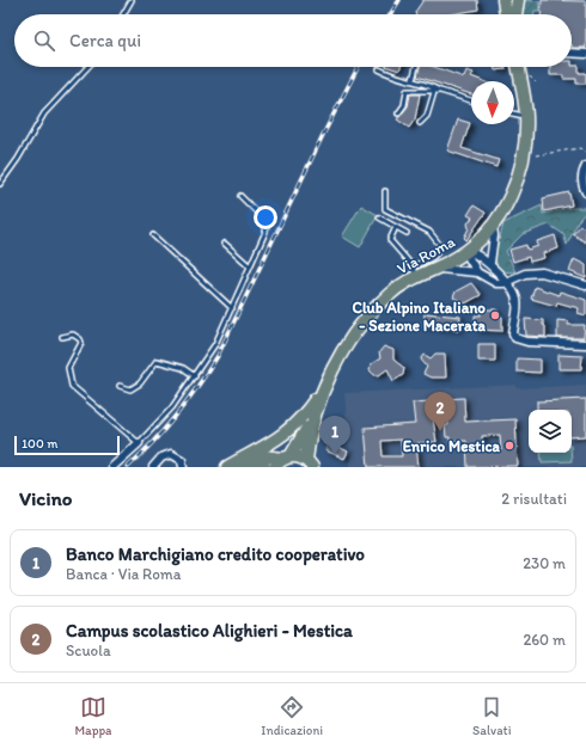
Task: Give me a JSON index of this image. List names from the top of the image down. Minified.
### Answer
{"streets":{"main road":["Via Roma"]},"places":["Club Alpino Italiano - Sezione Macerata","Enrico Mestica"],"scale_bar":"100 m","north":"bottom","page":{"search":"Cerca qui","pins":["2","1"],"scale":"100 m","heading":["Vicino","2 risultati"],"list":[{"mark":"1","name":"Banco Marchigiano credito cooperativo","note":"Banca · Via Roma","value":"230 m"},{"mark":"2","name":"Campus scolastico Alighieri - Mestica","note":"Scuola","value":"260 m"}],"nav":["Mappa","Indicazioni","Salvati"]}}
